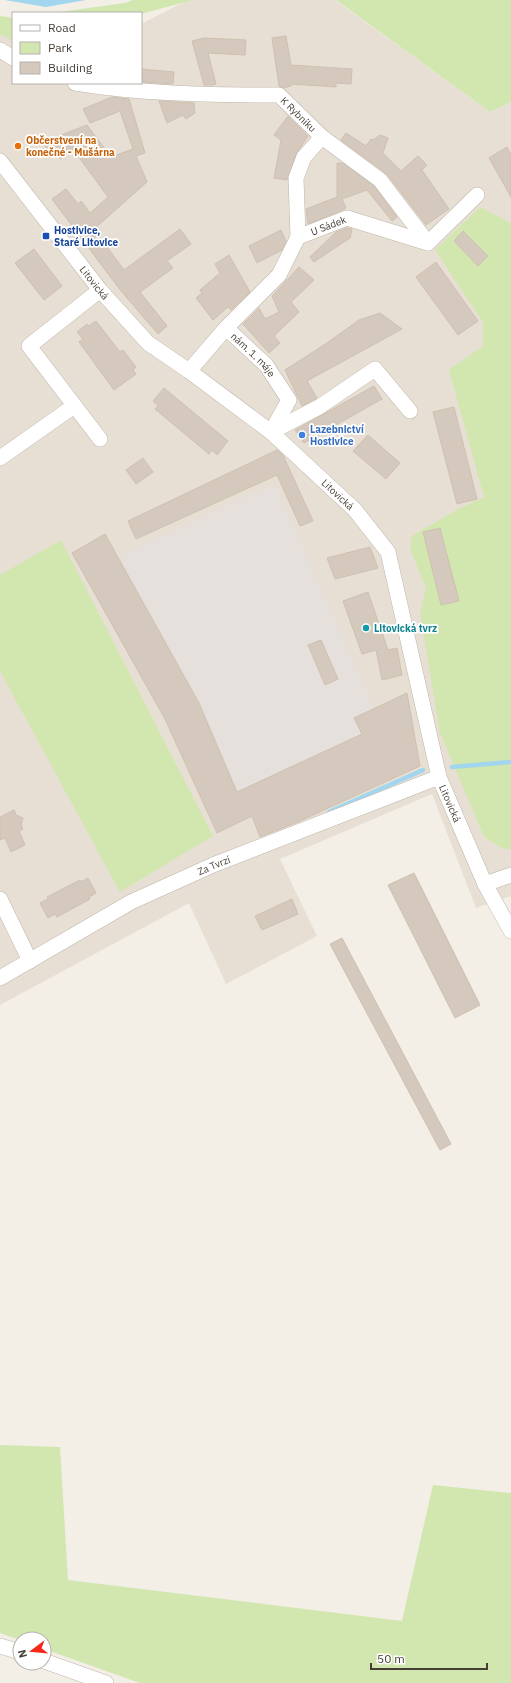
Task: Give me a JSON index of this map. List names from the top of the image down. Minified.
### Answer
{"streets":{"street":["K Rybníku","U Sádek","Litovická","nám. 1. máje","Za Tvrzí"]},"crossings":[["K Rybníku","U Sádek"],["U Sádek","nám. 1. máje"],["Litovická","nám. 1. máje"],["Litovická","Za Tvrzí"]],"places":{"other":["Občerstvení na konečné - Mušárna","Lazebnictví Hostivice","Litovická tvrz"],"transit":["Hostivice, Staré Litovice"]},"legend":["Road","Park","Building"],"scale_bar":"50 m","north":"left"}
